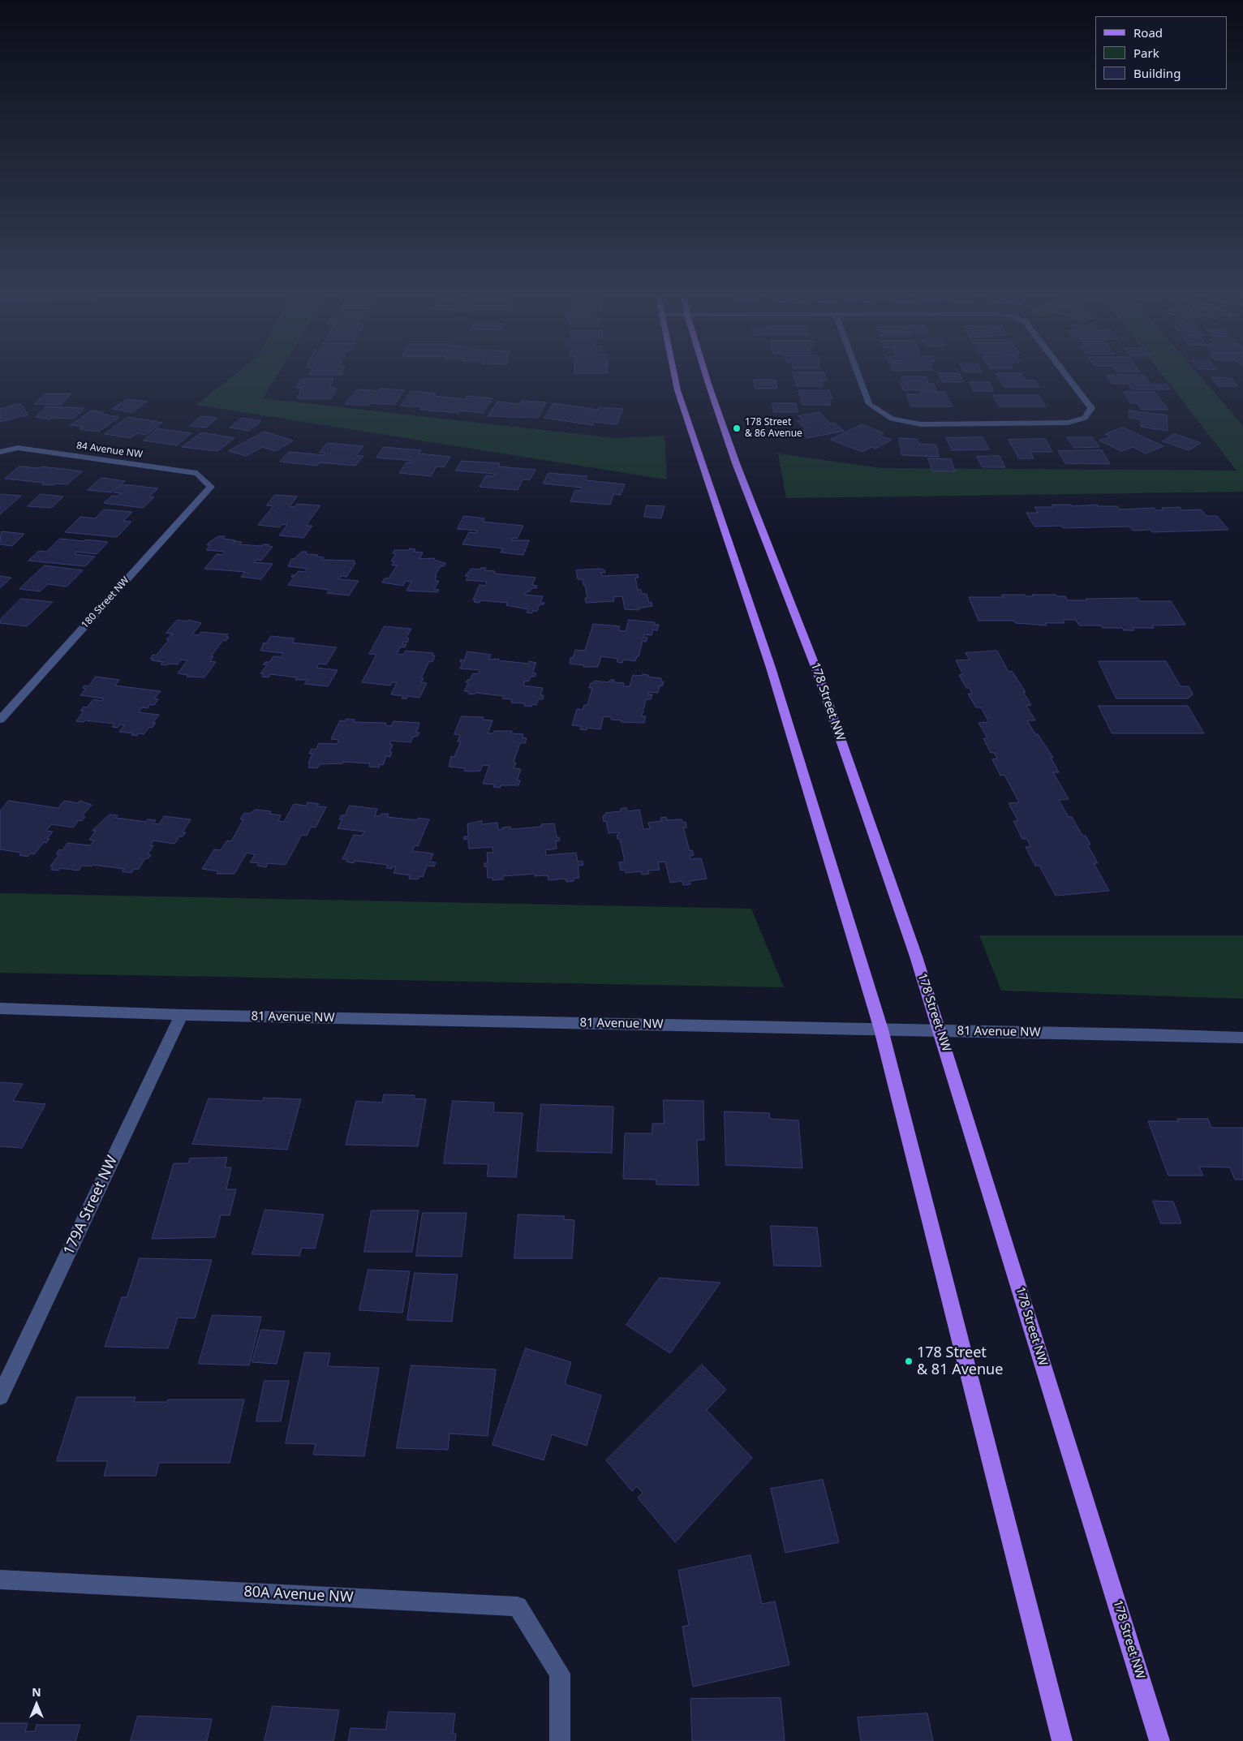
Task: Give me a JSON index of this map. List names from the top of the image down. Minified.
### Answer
{"streets":{"main road":["178 Street NW"],"street":["84 Avenue NW","180 Street NW","81 Avenue NW","179A Street NW","80A Avenue NW"]},"crossings":[["84 Avenue NW","180 Street NW"],["178 Street NW","81 Avenue NW"],["81 Avenue NW","179A Street NW"]],"places":["178 Street & 86 Avenue","178 Street & 81 Avenue"],"legend":["Road","Park","Building"],"north":"top"}
